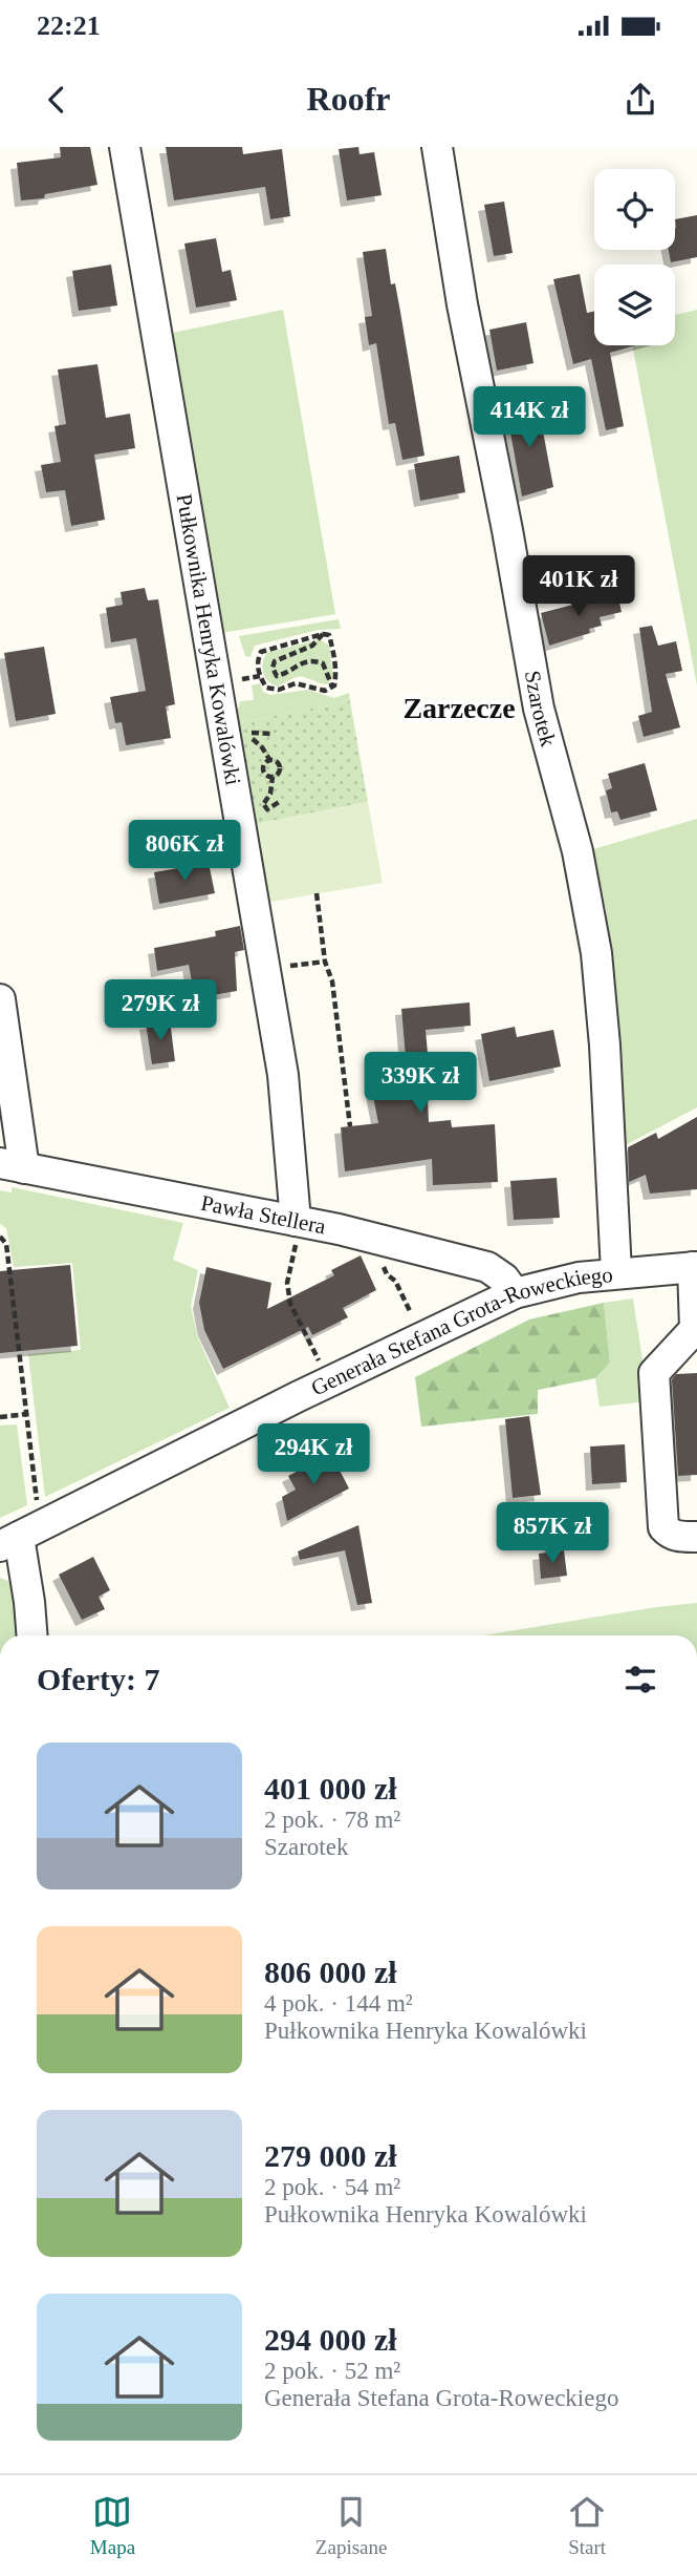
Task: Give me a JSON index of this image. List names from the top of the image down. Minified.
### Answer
{"streets":{"street":["Pułkownika Henryka Kowalówki","Szarotek","Pawła Stellera","Generała Stefana Grota-Roweckiego"]},"crossings":[["Pułkownika Henryka Kowalówki","Pawła Stellera"],["Szarotek","Generała Stefana Grota-Roweckiego"],["Pawła Stellera","Generała Stefana Grota-Roweckiego"]],"districts":["Zarzecze"],"page":{"status":"22:21","header":"Roofr","price":["414K zł","401K zł","806K zł","279K zł","339K zł","294K zł","857K zł"],"heading":"Oferty: 7","list":[{"name":"401 000 zł","note":"2 pok. · 78 m² · Szarotek"},{"name":"806 000 zł","note":"4 pok. · 144 m² · Pułkownika Henryka Kowalówki"},{"name":"279 000 zł","note":"2 pok. · 54 m² · Pułkownika Henryka Kowalówki"},{"name":"294 000 zł","note":"2 pok. · 52 m² · Generała Stefana Grota-Roweckiego"}],"tabs":["Mapa","Zapisane","Start"]}}
